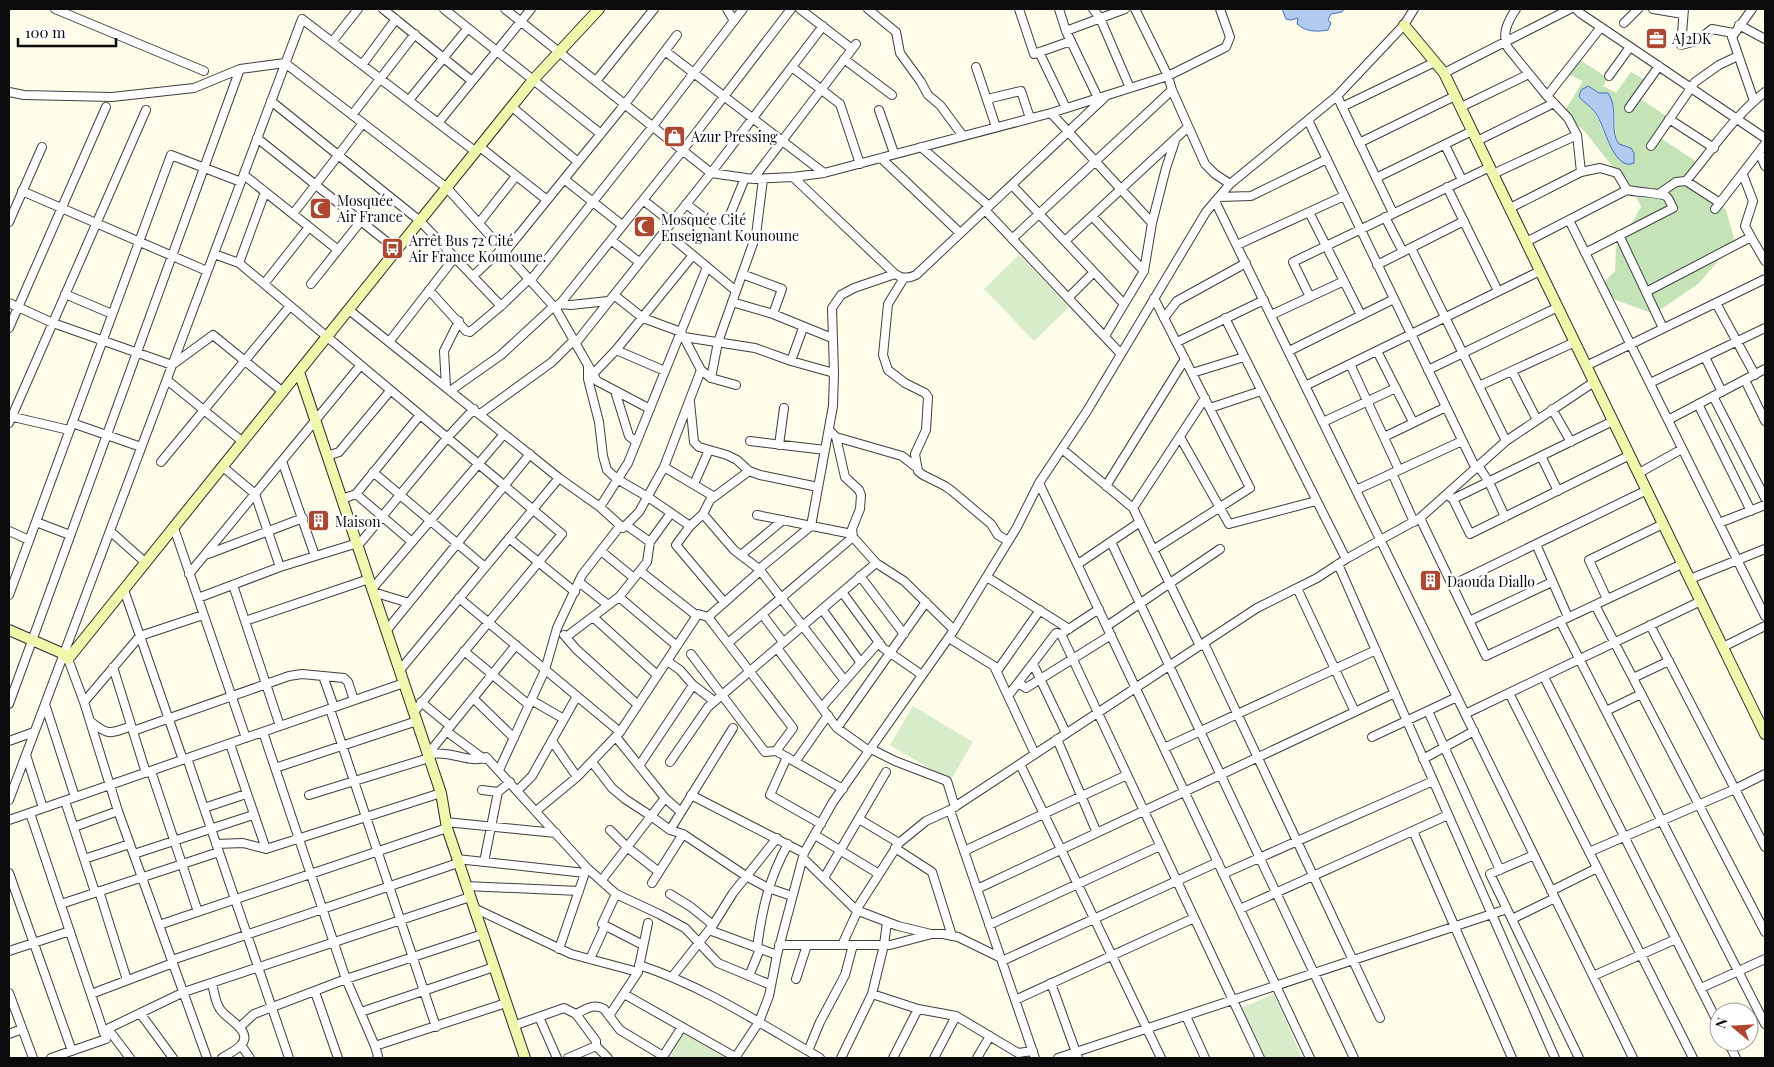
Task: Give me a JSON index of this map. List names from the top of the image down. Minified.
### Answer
{"places":{"office":["AJ2DK"],"shop":["Azur Pressing"],"mosque":["Mosquée Air France","Mosquée Cité Enseignant Kounoune"],"bus stop":["Arrêt Bus 72 Cité Air France Kounoune."],"building":["Maison","Daouda Diallo"]},"scale_bar":"100 m","north":"left"}
